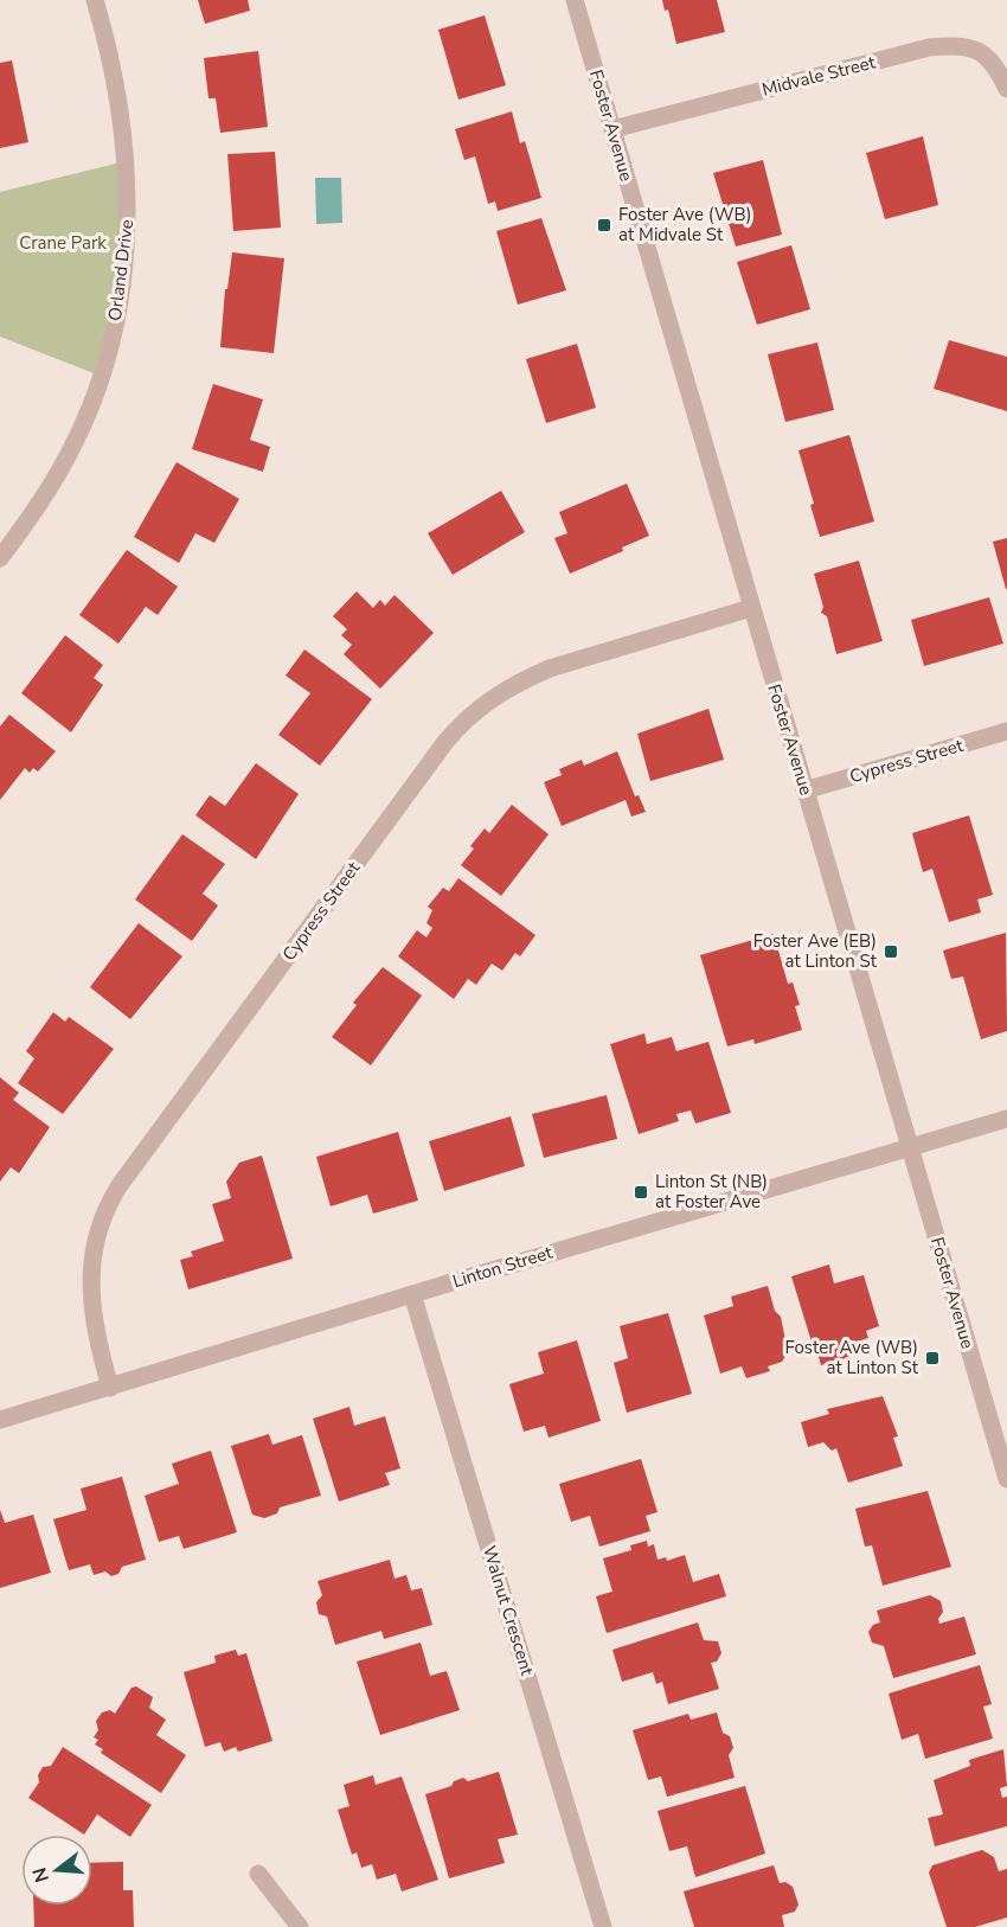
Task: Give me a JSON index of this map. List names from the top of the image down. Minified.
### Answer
{"streets":{"street":["Midvale Street","Foster Avenue","Orland Drive","Cypress Street","Linton Street","Walnut Crescent"]},"crossings":[["Midvale Street","Foster Avenue"],["Foster Avenue","Cypress Street"],["Foster Avenue","Linton Street"],["Cypress Street","Linton Street"],["Linton Street","Walnut Crescent"]],"parks":["Crane Park"],"places":{"transit":["Foster Ave (WB) at Midvale St","Foster Ave (EB) at Linton St","Linton St (NB) at Foster Ave","Foster Ave (WB) at Linton St"]},"north":"left"}
